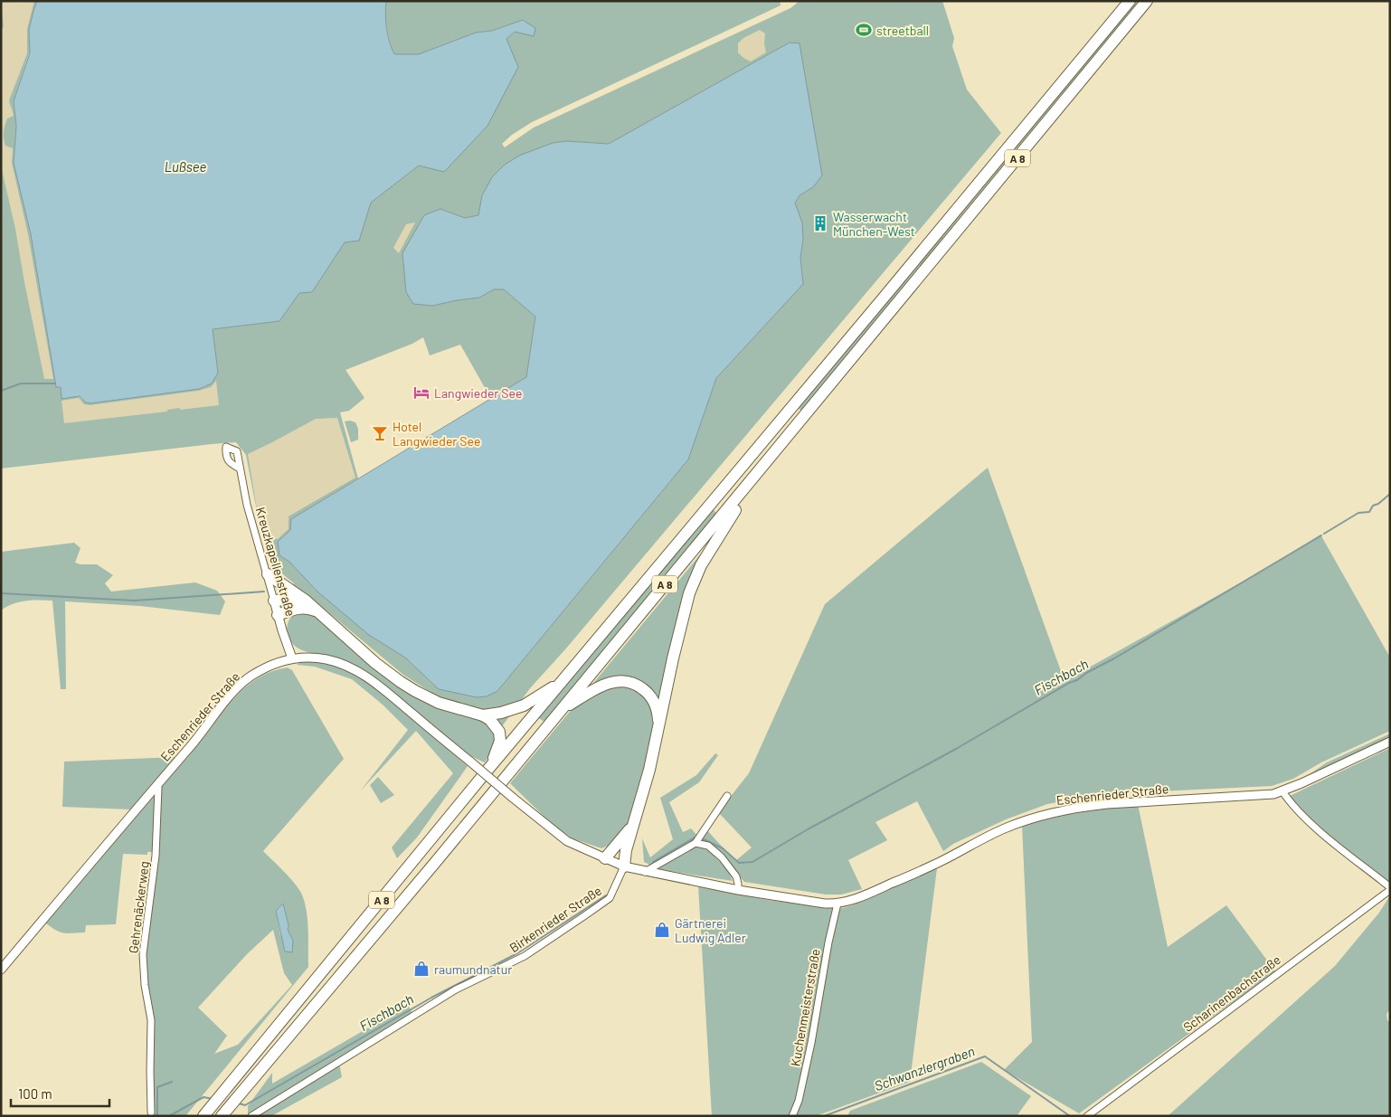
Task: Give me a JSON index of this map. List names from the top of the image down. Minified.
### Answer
{"streets":{"highway":["A 8"],"street":["Kreuzkapellenstraße","Eschenrieder Straße","Gehrenäckerweg","Birkenrieder Straße","Scharinenbachstraße","Kuchenmeisterstraße"]},"crossings":[["Kreuzkapellenstraße","Eschenrieder Straße"],["Eschenrieder Straße","Gehrenäckerweg"],["Eschenrieder Straße","Birkenrieder Straße"],["Eschenrieder Straße","Scharinenbachstraße"],["Eschenrieder Straße","Kuchenmeisterstraße"]],"water":["Lußsee","Fischbach","Schwanzlergraben"],"places":{"sports":["streetball"],"building":["Wasserwacht München-West"],"hotel":["Langwieder See"],"bar":["Hotel Langwieder See"],"shop":["Gärtnerei Ludwig Adler","raumundnatur"]},"scale_bar":"100 m"}
